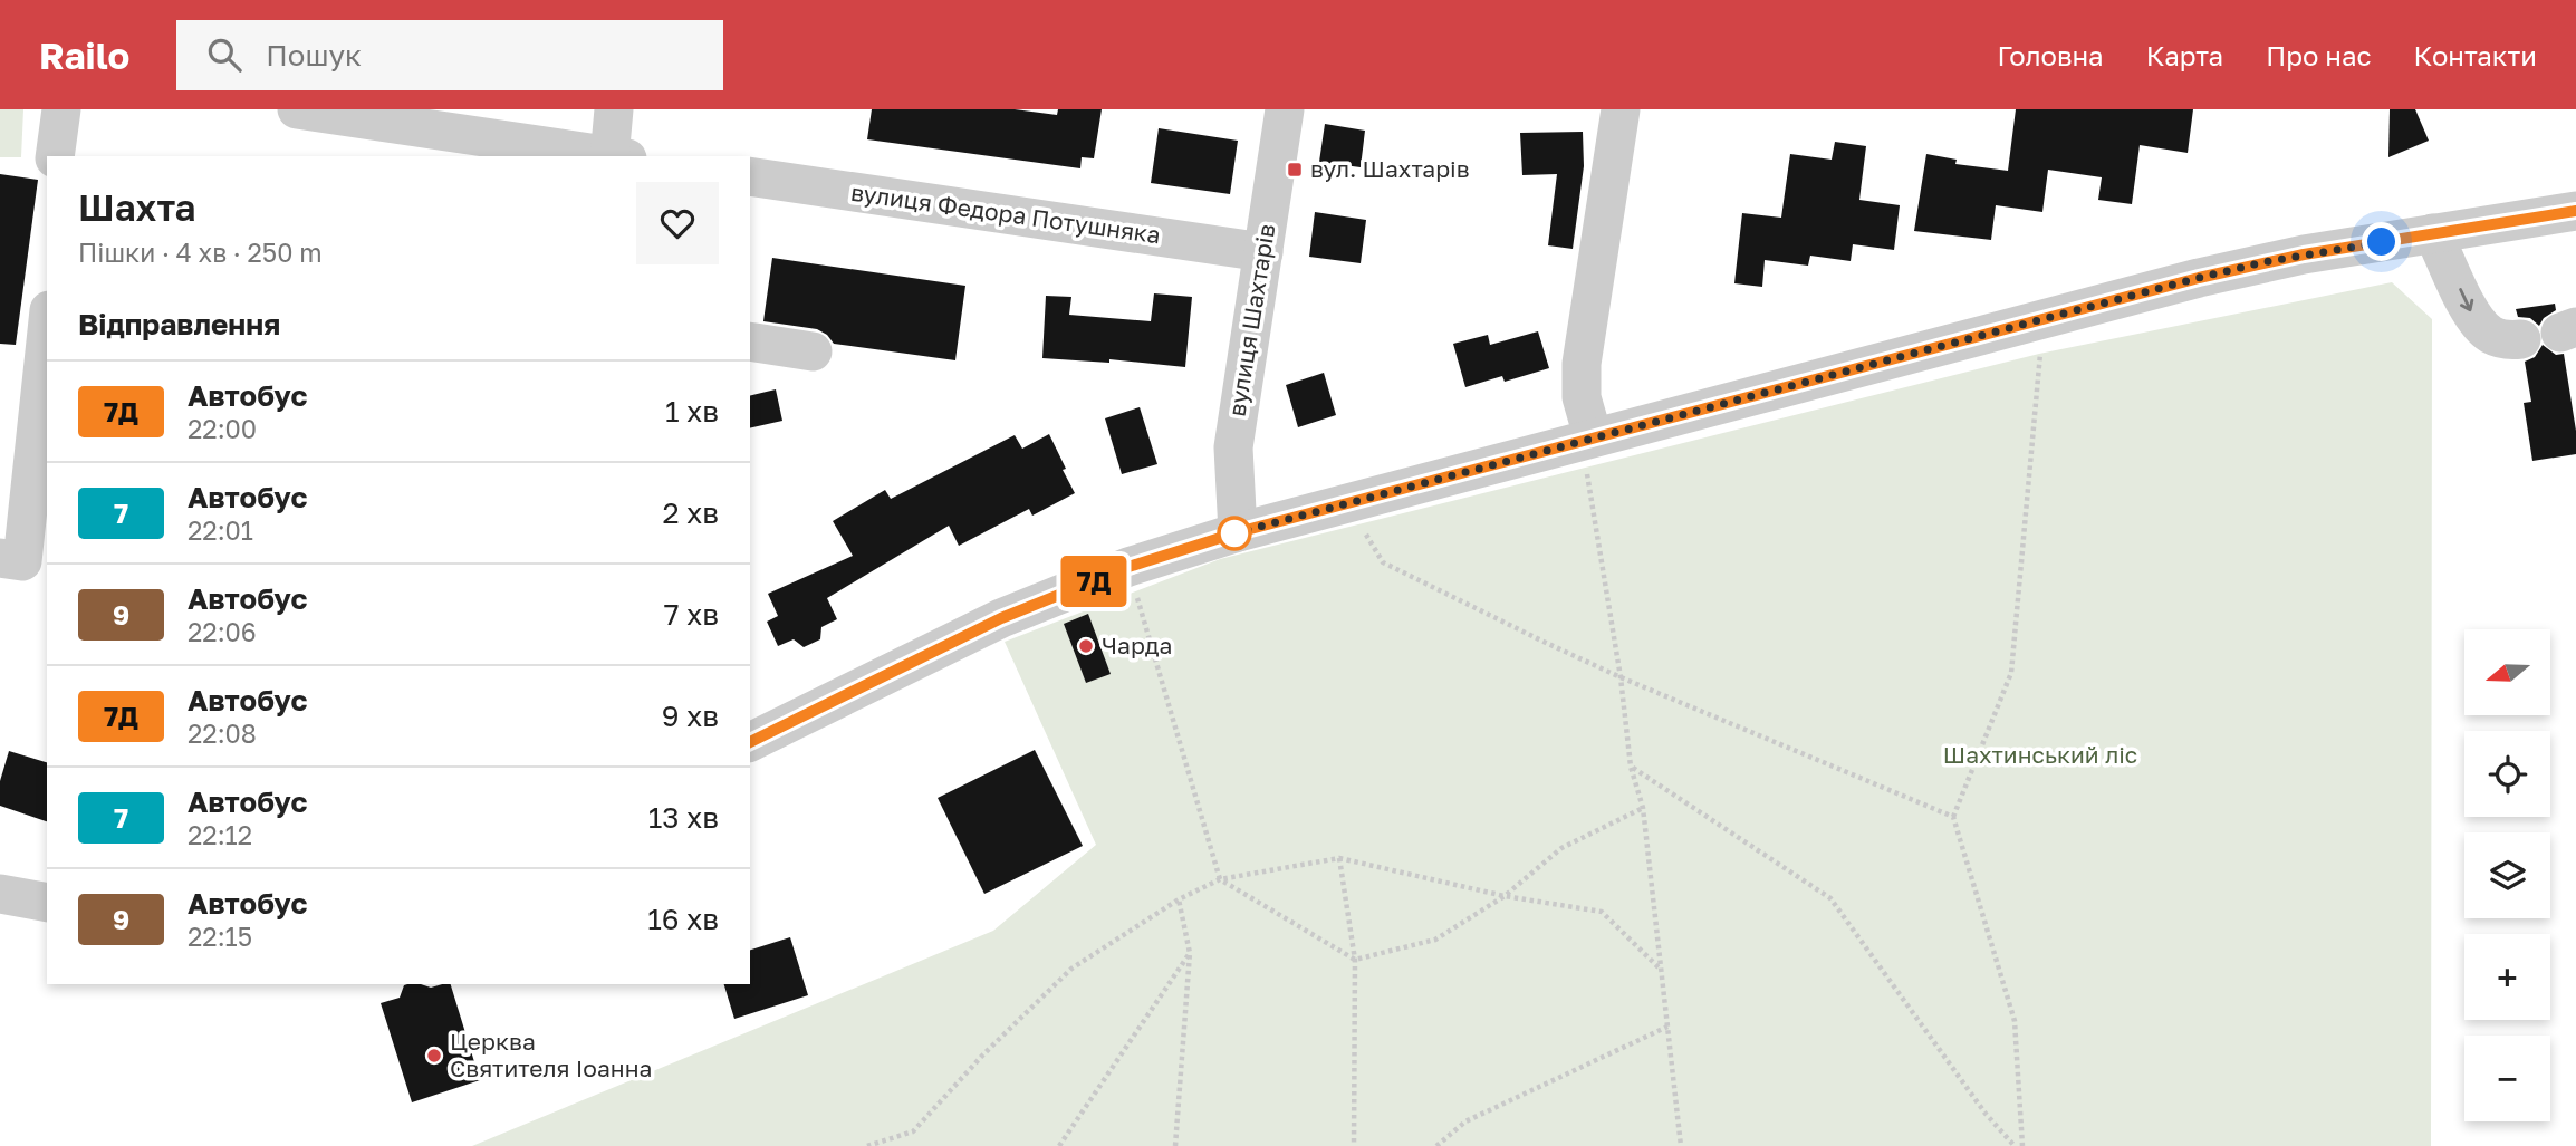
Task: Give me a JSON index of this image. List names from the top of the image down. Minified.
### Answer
{"streets":{"street":["вулиця Федора Потушняка","вулиця Шахтарів"]},"crossings":[["вулиця Федора Потушняка","вулиця Шахтарів"]],"parks":["Шахтинський ліс"],"places":{"transit":["вул. Шахтарів"],"other":["Чарда","Церква Святителя Іоанна"]},"lines":["bus line 7Д"],"north":"left","page":{"header":"Railo","search":"Пошук","nav":["Головна","Карта","Про нас","Контакти"],"on_map":"7Д","heading":[["Шахта","Пішки · 4 хв · 250 m"],"Відправлення"],"list":[{"mark":"7Д","name":"Автобус","note":"22:00","value":"1 хв"},{"mark":"7","name":"Автобус","note":"22:01","value":"2 хв"},{"mark":"9","name":"Автобус","note":"22:06","value":"7 хв"},{"mark":"7Д","name":"Автобус","note":"22:08","value":"9 хв"},{"mark":"7","name":"Автобус","note":"22:12","value":"13 хв"},{"mark":"9","name":"Автобус","note":"22:15","value":"16 хв"}],"map_buttons":["+","−"]}}
